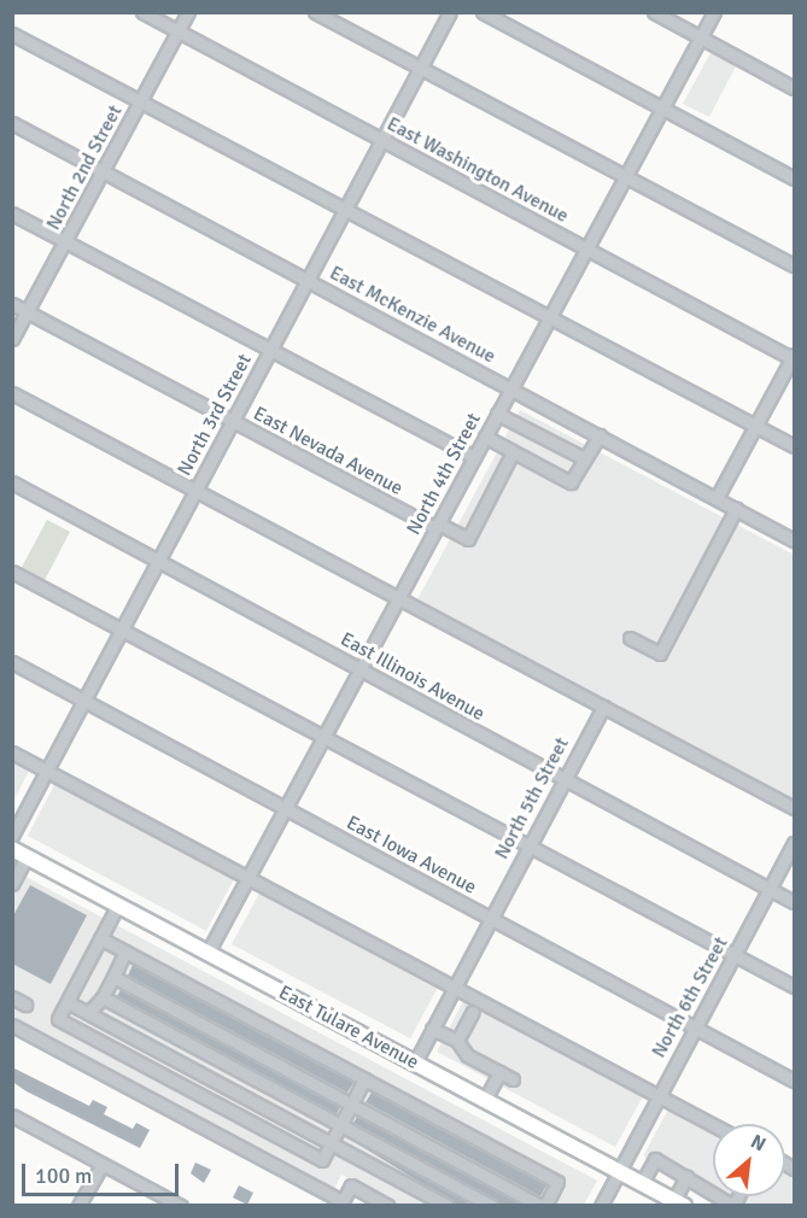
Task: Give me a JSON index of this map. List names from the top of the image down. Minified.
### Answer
{"streets":{"main road":["East Tulare Avenue"],"street":["North 2nd Street","East Washington Avenue","East McKenzie Avenue","North 3rd Street","East Nevada Avenue","North 4th Street","East Illinois Avenue","North 5th Street","East Iowa Avenue","North 6th Street"]},"crossings":[["North 2nd Street","East Washington Avenue"],["North 2nd Street","East McKenzie Avenue"],["North 2nd Street","East Nevada Avenue"],["East Washington Avenue","North 3rd Street"],["East Washington Avenue","North 4th Street"],["East McKenzie Avenue","North 3rd Street"],["East McKenzie Avenue","North 4th Street"],["North 3rd Street","East Nevada Avenue"],["North 3rd Street","East Illinois Avenue"],["North 3rd Street","East Iowa Avenue"],["East Nevada Avenue","North 4th Street"],["North 4th Street","East Illinois Avenue"],["North 4th Street","East Iowa Avenue"],["North 4th Street","East Tulare Avenue"],["East Illinois Avenue","North 5th Street"],["East Illinois Avenue","North 6th Street"],["North 5th Street","East Iowa Avenue"],["North 5th Street","East Tulare Avenue"],["East Iowa Avenue","North 6th Street"],["North 6th Street","East Tulare Avenue"]],"scale_bar":"100 m","north":"top right"}
